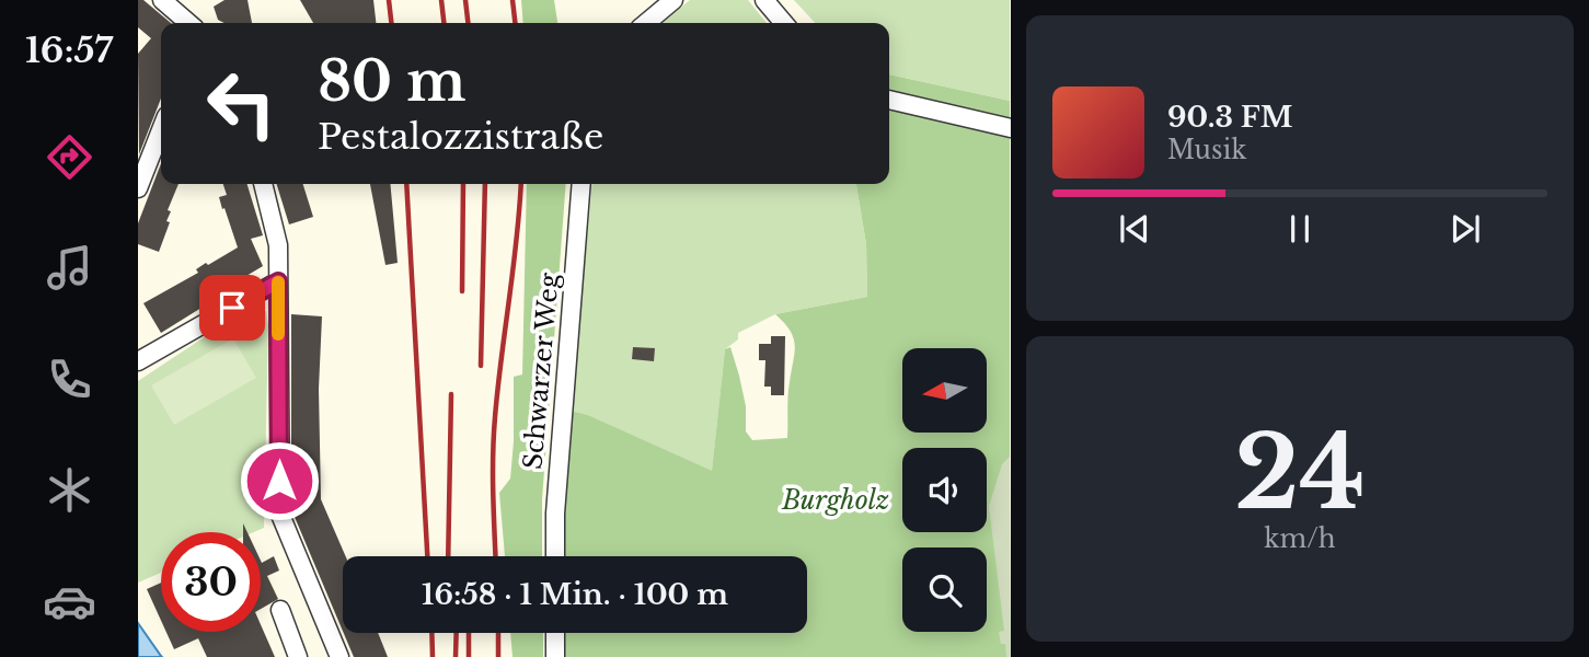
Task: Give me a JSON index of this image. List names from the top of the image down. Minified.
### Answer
{"streets":{"street":["Schwarzer Weg"]},"parks":["Burgholz"],"north":"left","page":{"tabs":"16:57","turn":["80 m","Pestalozzistraße"],"song":["90.3 FM","Musik"],"tile":["24","km/h"],"limit":"30","trip":"16:58 · 1 Min. · 100 m"}}
